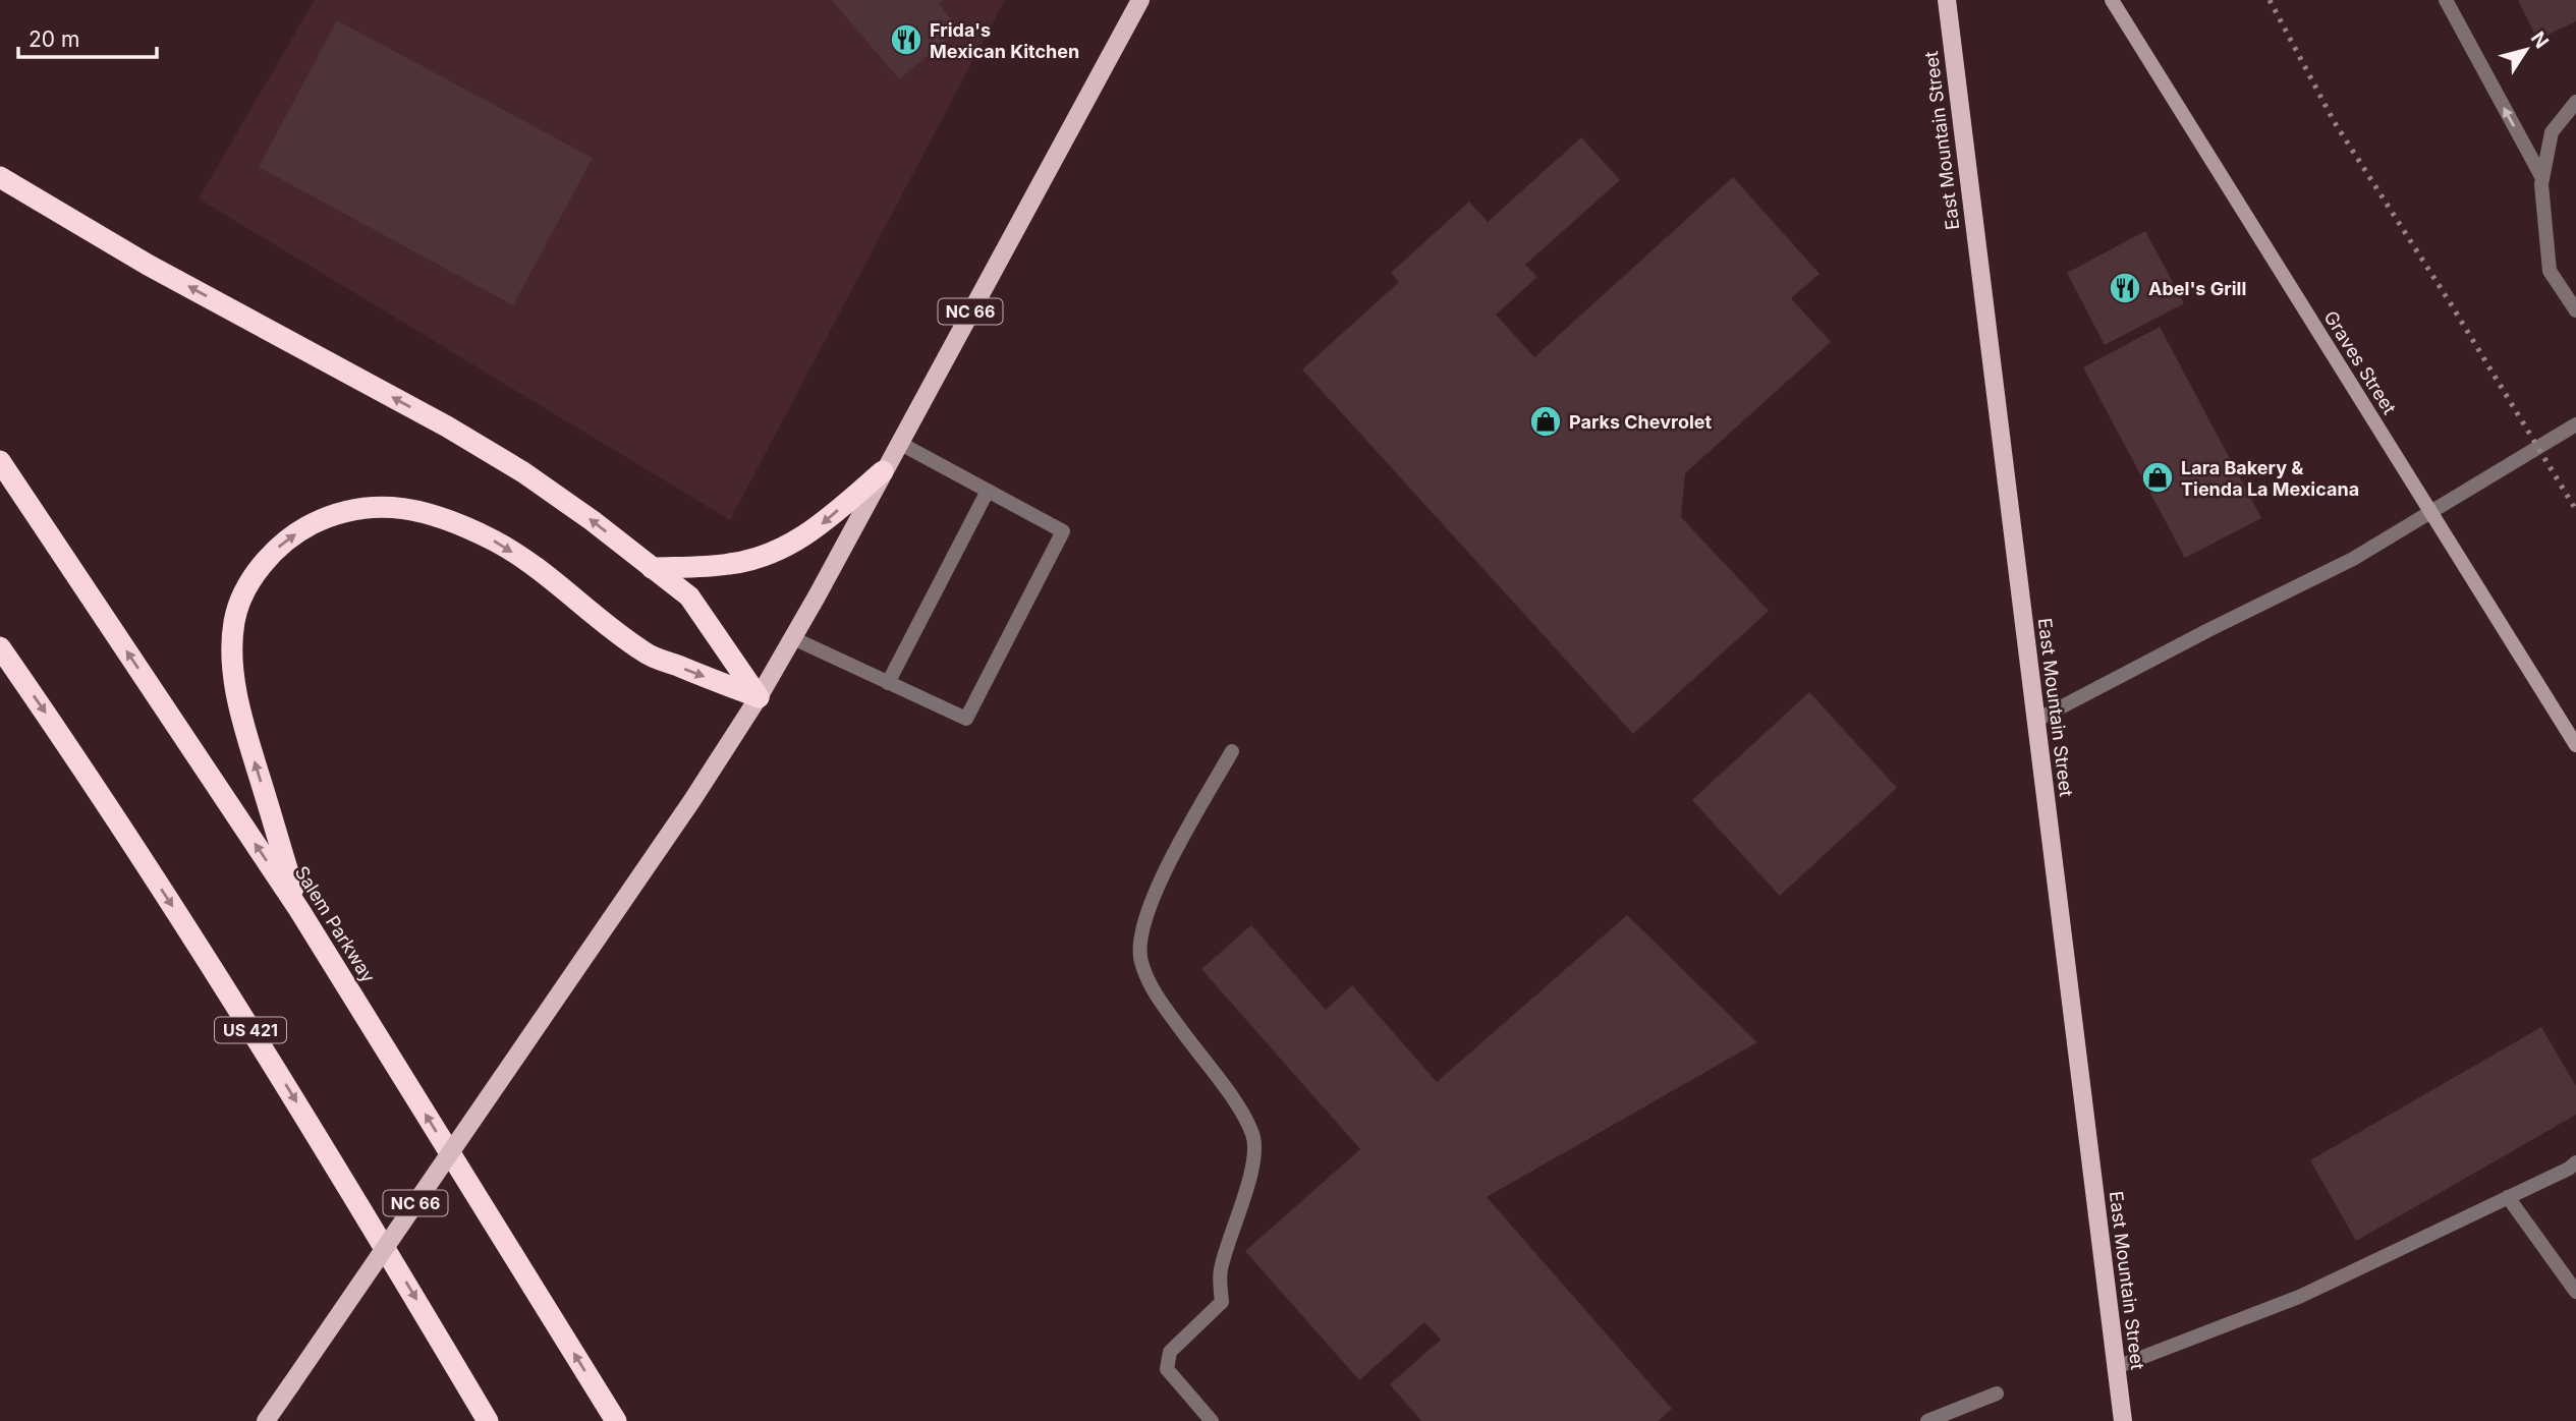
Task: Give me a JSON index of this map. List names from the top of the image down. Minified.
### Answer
{"streets":{"highway":["Salem Parkway","US 421"],"main road":["East Mountain Street","NC 66"],"street":["Graves Street"]},"places":{"restaurant":["Frida's Mexican Kitchen","Abel's Grill"],"shop":["Parks Chevrolet","Lara Bakery & Tienda La Mexicana"]},"scale_bar":"20 m","north":"top right"}
